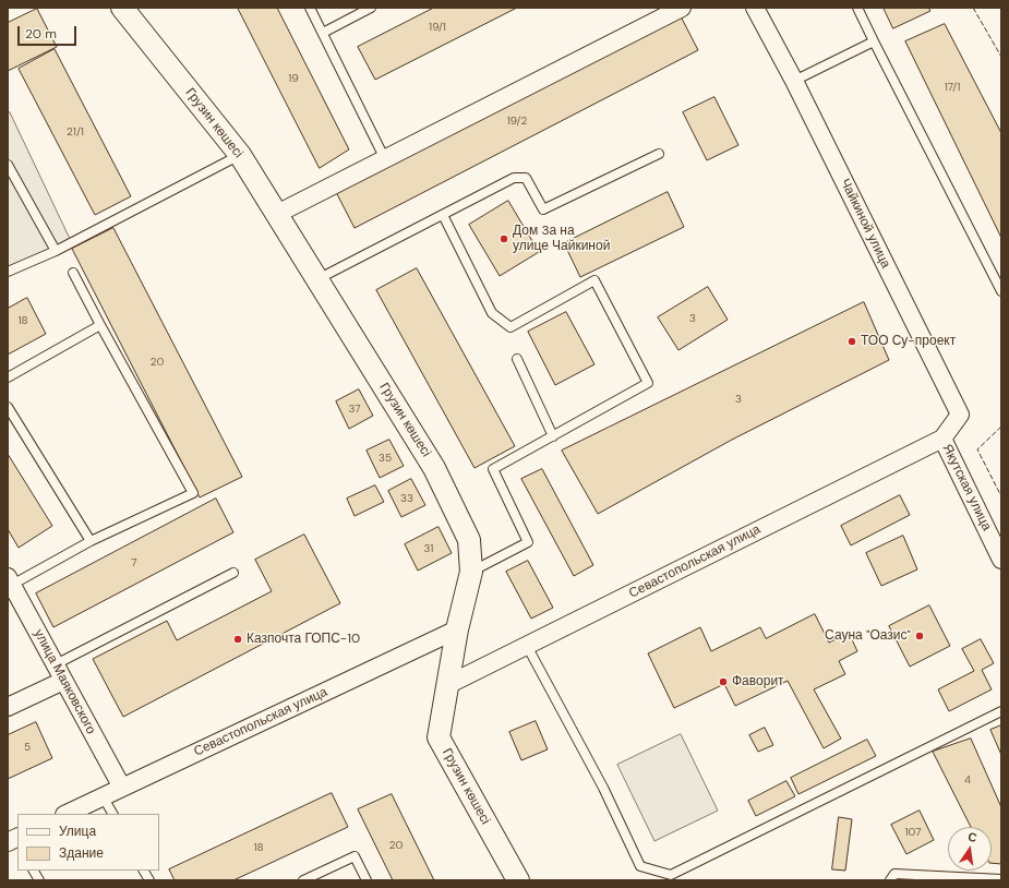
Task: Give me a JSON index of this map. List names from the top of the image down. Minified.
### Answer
{"streets":{"street":["Грузин көшесі","Чайкиной улица","Якутская улица","Севастопольская улица","улица Маяковского"]},"crossings":[["Грузин көшесі","Севастопольская улица"],["Чайкиной улица","Якутская улица"],["Чайкиной улица","Севастопольская улица"],["Якутская улица","Севастопольская улица"],["Севастопольская улица","улица Маяковского"]],"places":["Дом 3а на улице Чайкиной","ТОО Су-проект","Сауна \"Оазис\"","Казпочта ГОПС-10","Фаворит"],"house_numbers":["19/1","19","17/1","19/2","21/1","3","18","20","3","37","35","33","31","7","5","4","107","20","18"],"legend":["Улица","Здание"],"scale_bar":"20 m","north":"top"}
